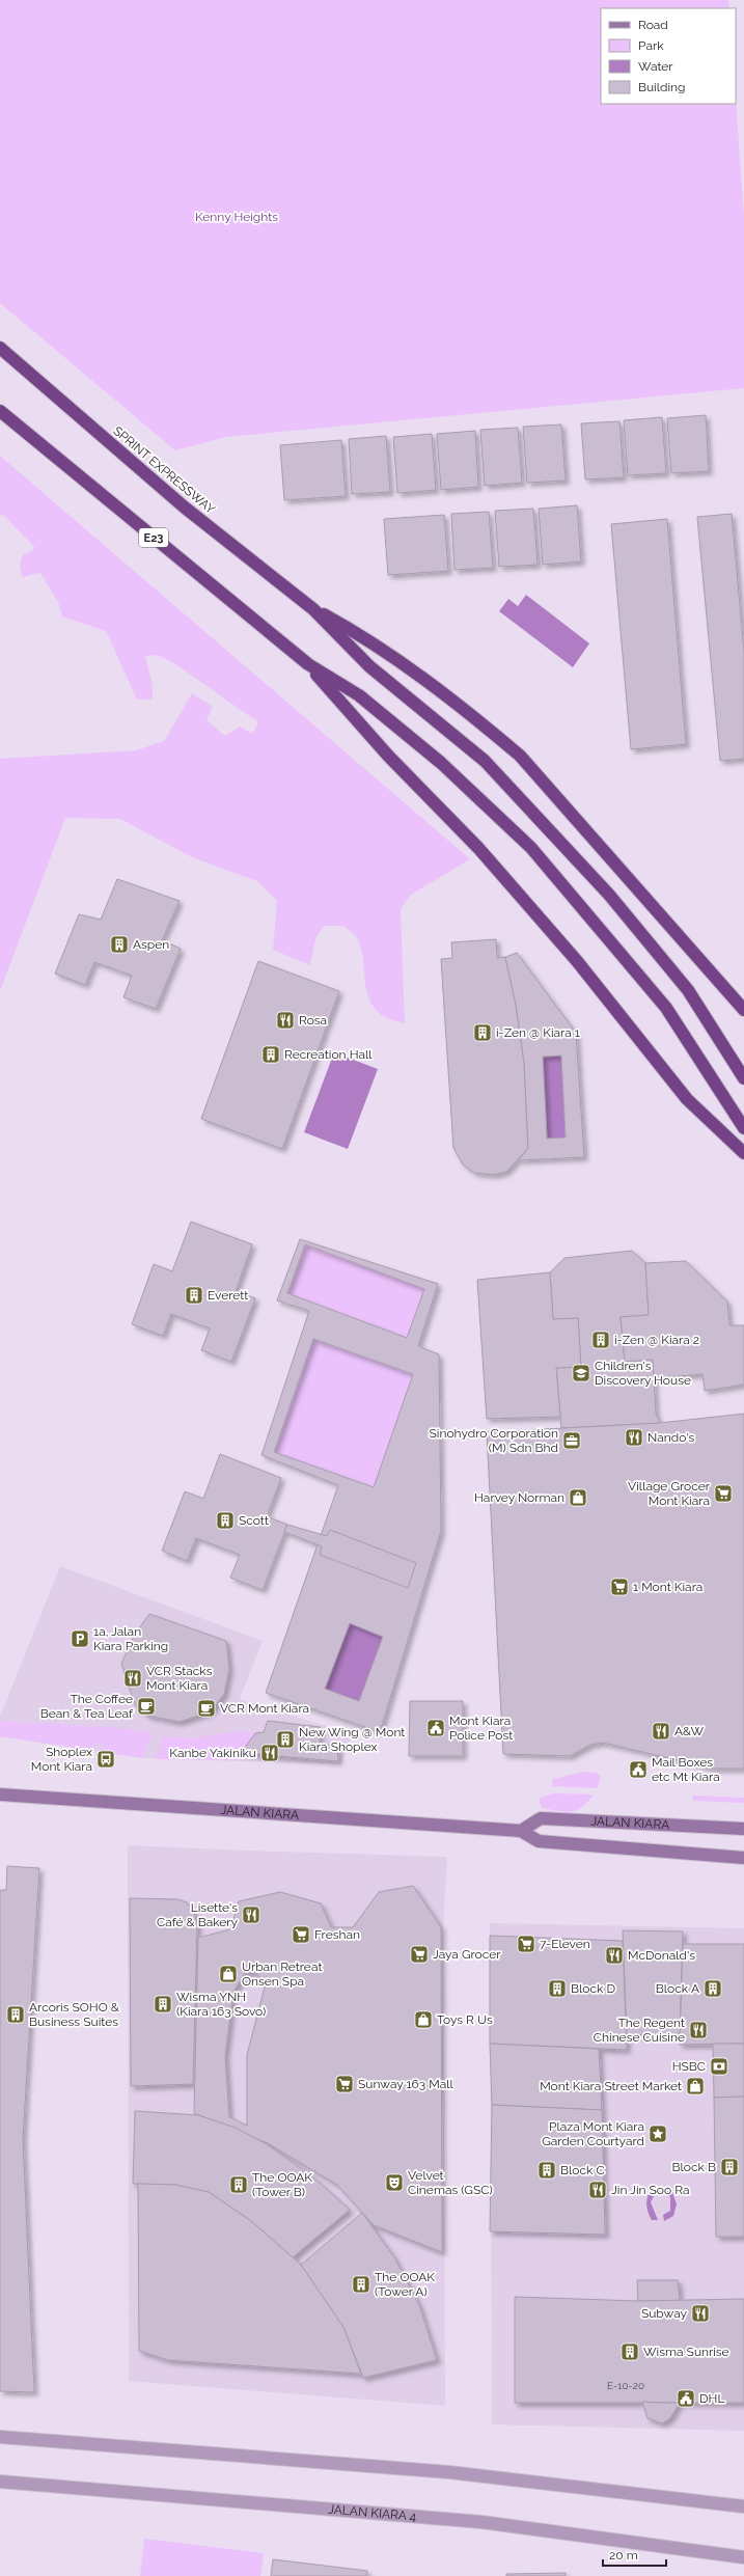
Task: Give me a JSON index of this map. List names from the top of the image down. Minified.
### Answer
{"streets":{"highway":["SPRINT EXPRESSWAY","E23"],"main road":["JALAN KIARA"],"street":["JALAN KIARA 4"]},"parks":["Kenny Heights"],"places":{"building":["Aspen","i-Zen @ Kiara 1","Recreation Hall","Everett","i-Zen @ Kiara 2","Scott","New Wing @ Mont Kiara Shoplex","Block D","Block A","Wisma YNH (Kiara 163 Sovo)","Arcoris SOHO & Business Suites","Block B","Block C","The OOAK (Tower B)","The OOAK (Tower A)","Wisma Sunrise"],"restaurant":["Rosa","Nando's","VCR Stacks Mont Kiara","A&W","Kanbe Yakiniku","Lisette's Café & Bakery","McDonald's","The Regent Chinese Cuisine","Jin Jin Soo Ra","Subway"],"school or university":["Children's Discovery House"],"office":["Sinohydro Corporation (M) Sdn Bhd"],"supermarket":["Village Grocer Mont Kiara","1 Mont Kiara","Freshan","7-Eleven","Jaya Grocer","Sunway 163 Mall"],"shop":["Harvey Norman","Urban Retreat Onsen Spa","Toys R Us","Mont Kiara Street Market"],"parking":["1a, Jalan Kiara Parking"],"cafe":["The Coffee Bean & Tea Leaf","VCR Mont Kiara"],"public building":["Mont Kiara Police Post","Mail Boxes etc Mt Kiara","DHL"],"bus stop":["Shoplex Mont Kiara"],"bank":["HSBC"],"place":["Plaza Mont Kiara Garden Courtyard"],"theatre":["Velvet Cinemas (GSC)"]},"house_numbers":["E-10-20"],"legend":["Road","Park","Water","Building"],"scale_bar":"20 m"}
